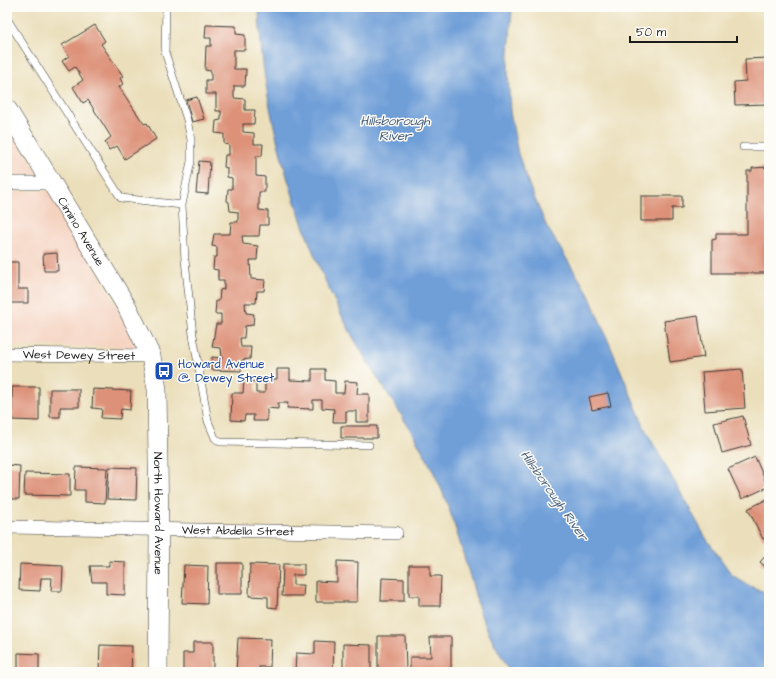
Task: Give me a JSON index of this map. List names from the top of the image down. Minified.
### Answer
{"streets":{"main road":["Cimino Avenue","North Howard Avenue"],"street":["West Dewey Street","West Abdella Street"]},"crossings":[["Cimino Avenue","West Dewey Street"],["Cimino Avenue","North Howard Avenue"],["West Dewey Street","North Howard Avenue"],["North Howard Avenue","West Abdella Street"]],"water":["Hillsborough River"],"places":{"bus stop":["Howard Avenue @ Dewey Street"]},"scale_bar":"50 m"}
